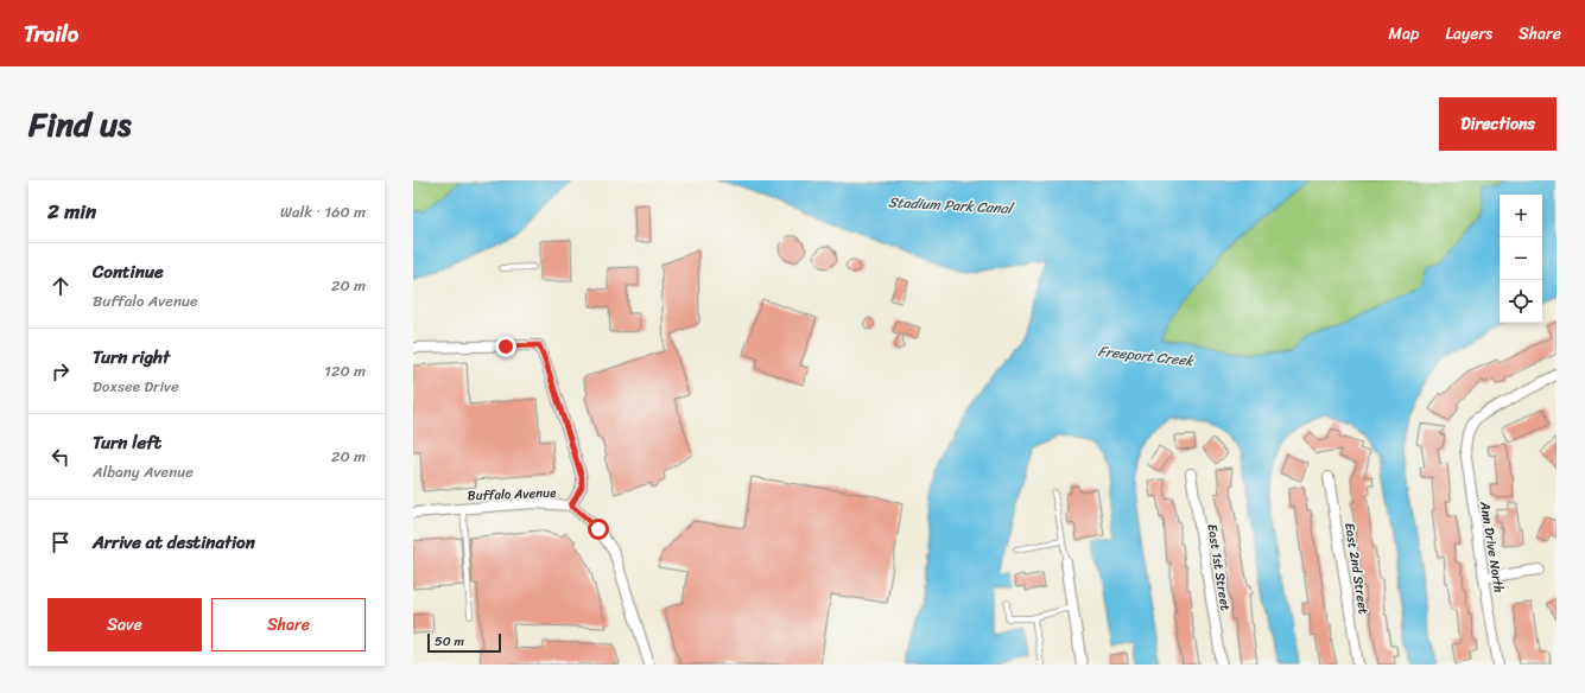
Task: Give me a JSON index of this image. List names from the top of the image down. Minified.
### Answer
{"streets":{"street":["Buffalo Avenue","Ann Drive North","East 1st Street","East 2nd Street"]},"water":["Stadium Park Canal","Freeport Creek"],"scale_bar":"50 m","page":{"header":"Trailo","nav":["Map","Layers","Share"],"title":"Find us","buttons":["Directions",["Save","Share"]],"heading":["2 min","Walk · 160 m"],"map_buttons":["+","−"],"list":[["Continue","Buffalo Avenue","20 m"],["Turn right","Doxsee Drive","120 m"],["Turn left","Albany Avenue","20 m"],"Arrive at destination"],"scale":"50 m"}}
